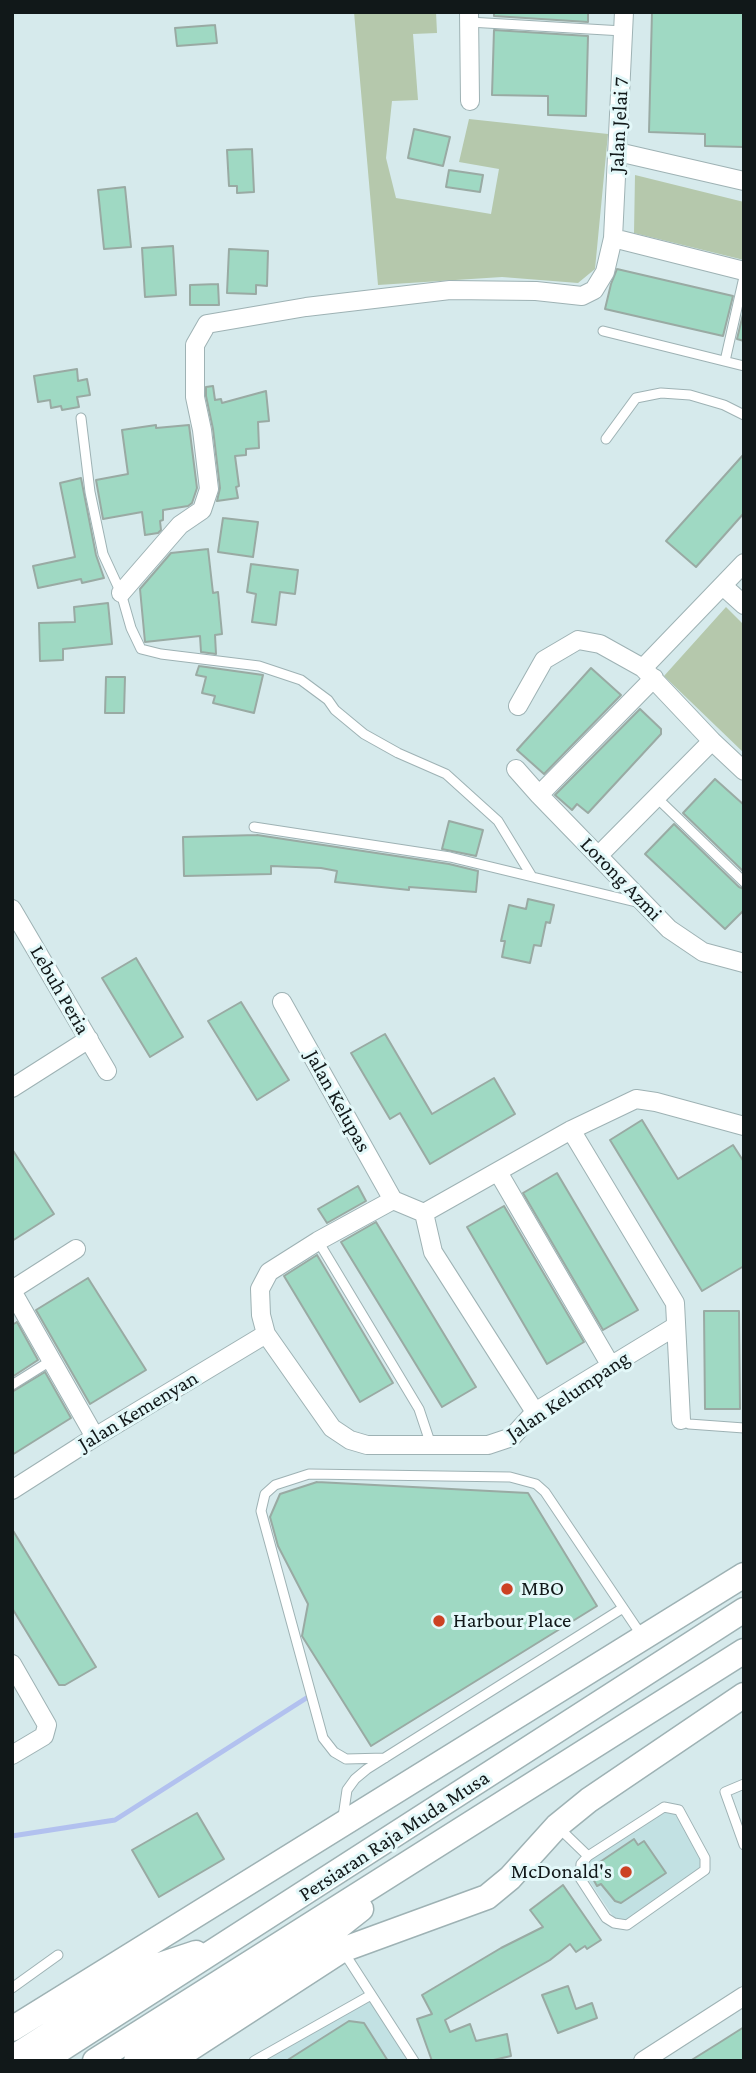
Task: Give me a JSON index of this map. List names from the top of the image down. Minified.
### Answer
{"streets":{"main road":["Persiaran Raja Muda Musa"],"street":["Jalan Jelai 7","Lorong Azmi","Lebuh Peria","Jalan Kelupas","Jalan Kelumpang","Jalan Kemenyan"]},"crossings":[["Jalan Kelumpang","Jalan Kemenyan"]],"places":["MBO","Harbour Place","McDonald's"]}
